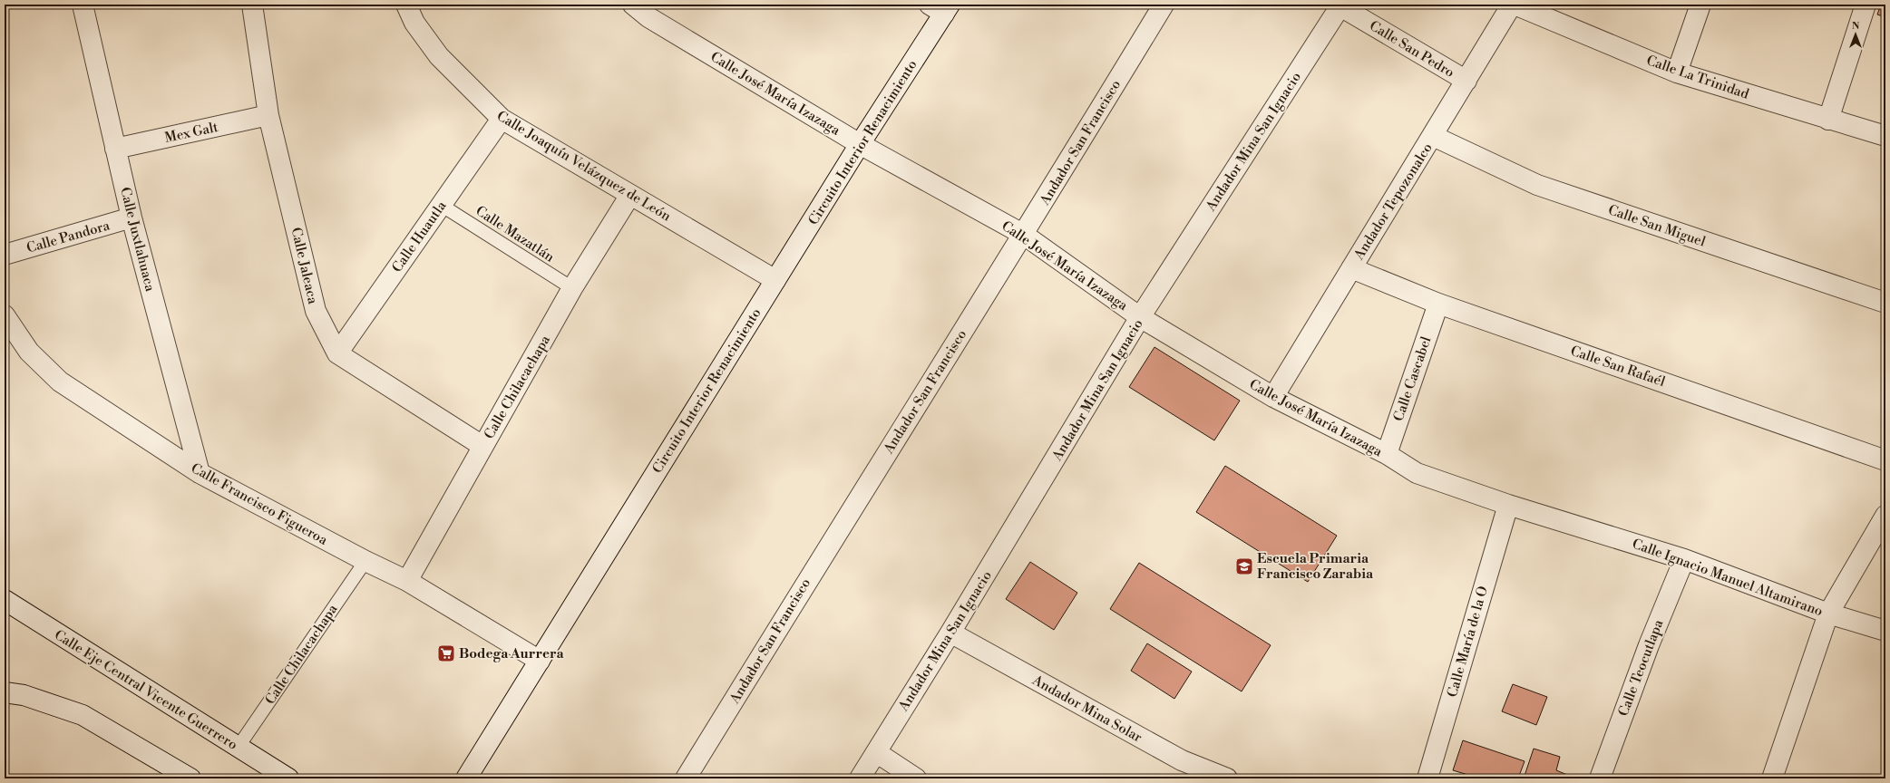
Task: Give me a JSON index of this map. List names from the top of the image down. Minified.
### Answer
{"streets":{"street":["Calle San Pedro","Calle La Trinidad","Calle José María Izazaga","Mex Galt","Andador Mina San Ignacio","Circuito Interior Renacimiento","Andador San Francisco","Calle Joaquín Velázquez de León","Andador Tepozonalco","Calle San Miguel","Calle Pandora","Calle Huautla","Calle Juxtlahuaca","Calle Jaleaca","Calle San Rafaél","Calle Cascabel","Calle Chilacachapa","Calle Francisco Figueroa","Calle Ignacio Manuel Altamirano","Calle María de la O","Calle Teocutlapa","Calle Eje Central Vicente Guerrero","Andador Mina Solar"],"lane":["Calle Mazatlán"]},"crossings":[["Calle San Pedro","Andador Mina San Ignacio"],["Calle San Pedro","Andador Tepozonalco"],["Calle La Trinidad","Andador Tepozonalco"],["Calle José María Izazaga","Andador Mina San Ignacio"],["Calle José María Izazaga","Circuito Interior Renacimiento"],["Calle José María Izazaga","Andador San Francisco"],["Calle José María Izazaga","Andador Tepozonalco"],["Calle José María Izazaga","Calle Cascabel"],["Calle José María Izazaga","Calle Ignacio Manuel Altamirano"],["Calle José María Izazaga","Calle María de la O"],["Mex Galt","Calle Juxtlahuaca"],["Mex Galt","Calle Jaleaca"],["Andador Mina San Ignacio","Andador Mina Solar"],["Circuito Interior Renacimiento","Calle Joaquín Velázquez de León"],["Circuito Interior Renacimiento","Calle Francisco Figueroa"],["Calle Joaquín Velázquez de León","Calle Huautla"],["Calle Joaquín Velázquez de León","Calle Chilacachapa"],["Andador Tepozonalco","Calle San Miguel"],["Andador Tepozonalco","Calle San Rafaél"],["Calle Mazatlán","Calle Huautla"],["Calle Mazatlán","Calle Chilacachapa"],["Calle Pandora","Calle Juxtlahuaca"],["Calle Huautla","Calle Jaleaca"],["Calle Juxtlahuaca","Calle Francisco Figueroa"],["Calle San Rafaél","Calle Cascabel"],["Calle Chilacachapa","Calle Francisco Figueroa"],["Calle Chilacachapa","Calle Eje Central Vicente Guerrero"],["Calle Ignacio Manuel Altamirano","Calle María de la O"],["Calle Ignacio Manuel Altamirano","Calle Teocutlapa"]],"places":{"school or university":["Escuela Primaria Francisco Zarabia"],"supermarket":["Bodega Aurrera"]},"north":"top"}
